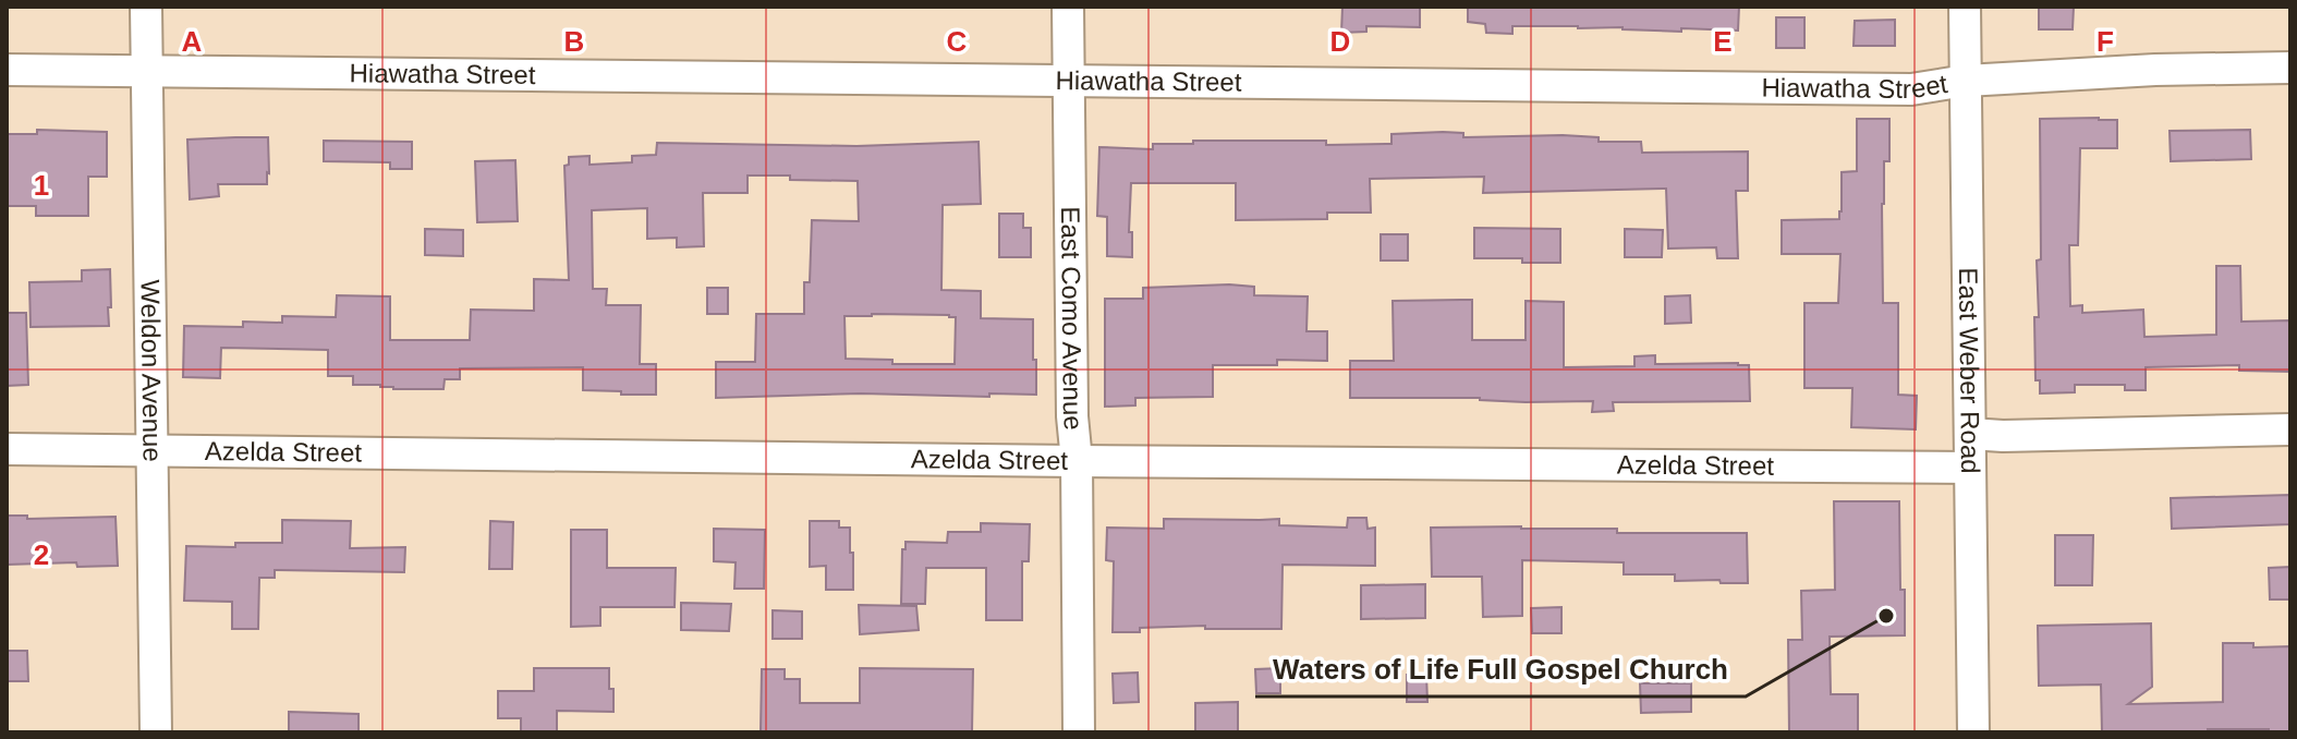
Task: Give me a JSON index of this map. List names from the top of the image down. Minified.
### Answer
{"streets":{"street":["Hiawatha Street","East Como Avenue","Weldon Avenue","East Weber Road","Azelda Street"]},"crossings":[["Hiawatha Street","East Como Avenue"],["Hiawatha Street","Weldon Avenue"],["Hiawatha Street","East Weber Road"],["East Como Avenue","Azelda Street"],["Weldon Avenue","Azelda Street"],["East Weber Road","Azelda Street"]],"places":["Waters of Life Full Gospel Church"],"grid":{"columns":["A","B","C","D","E","F"],"rows":["1","2"]}}
